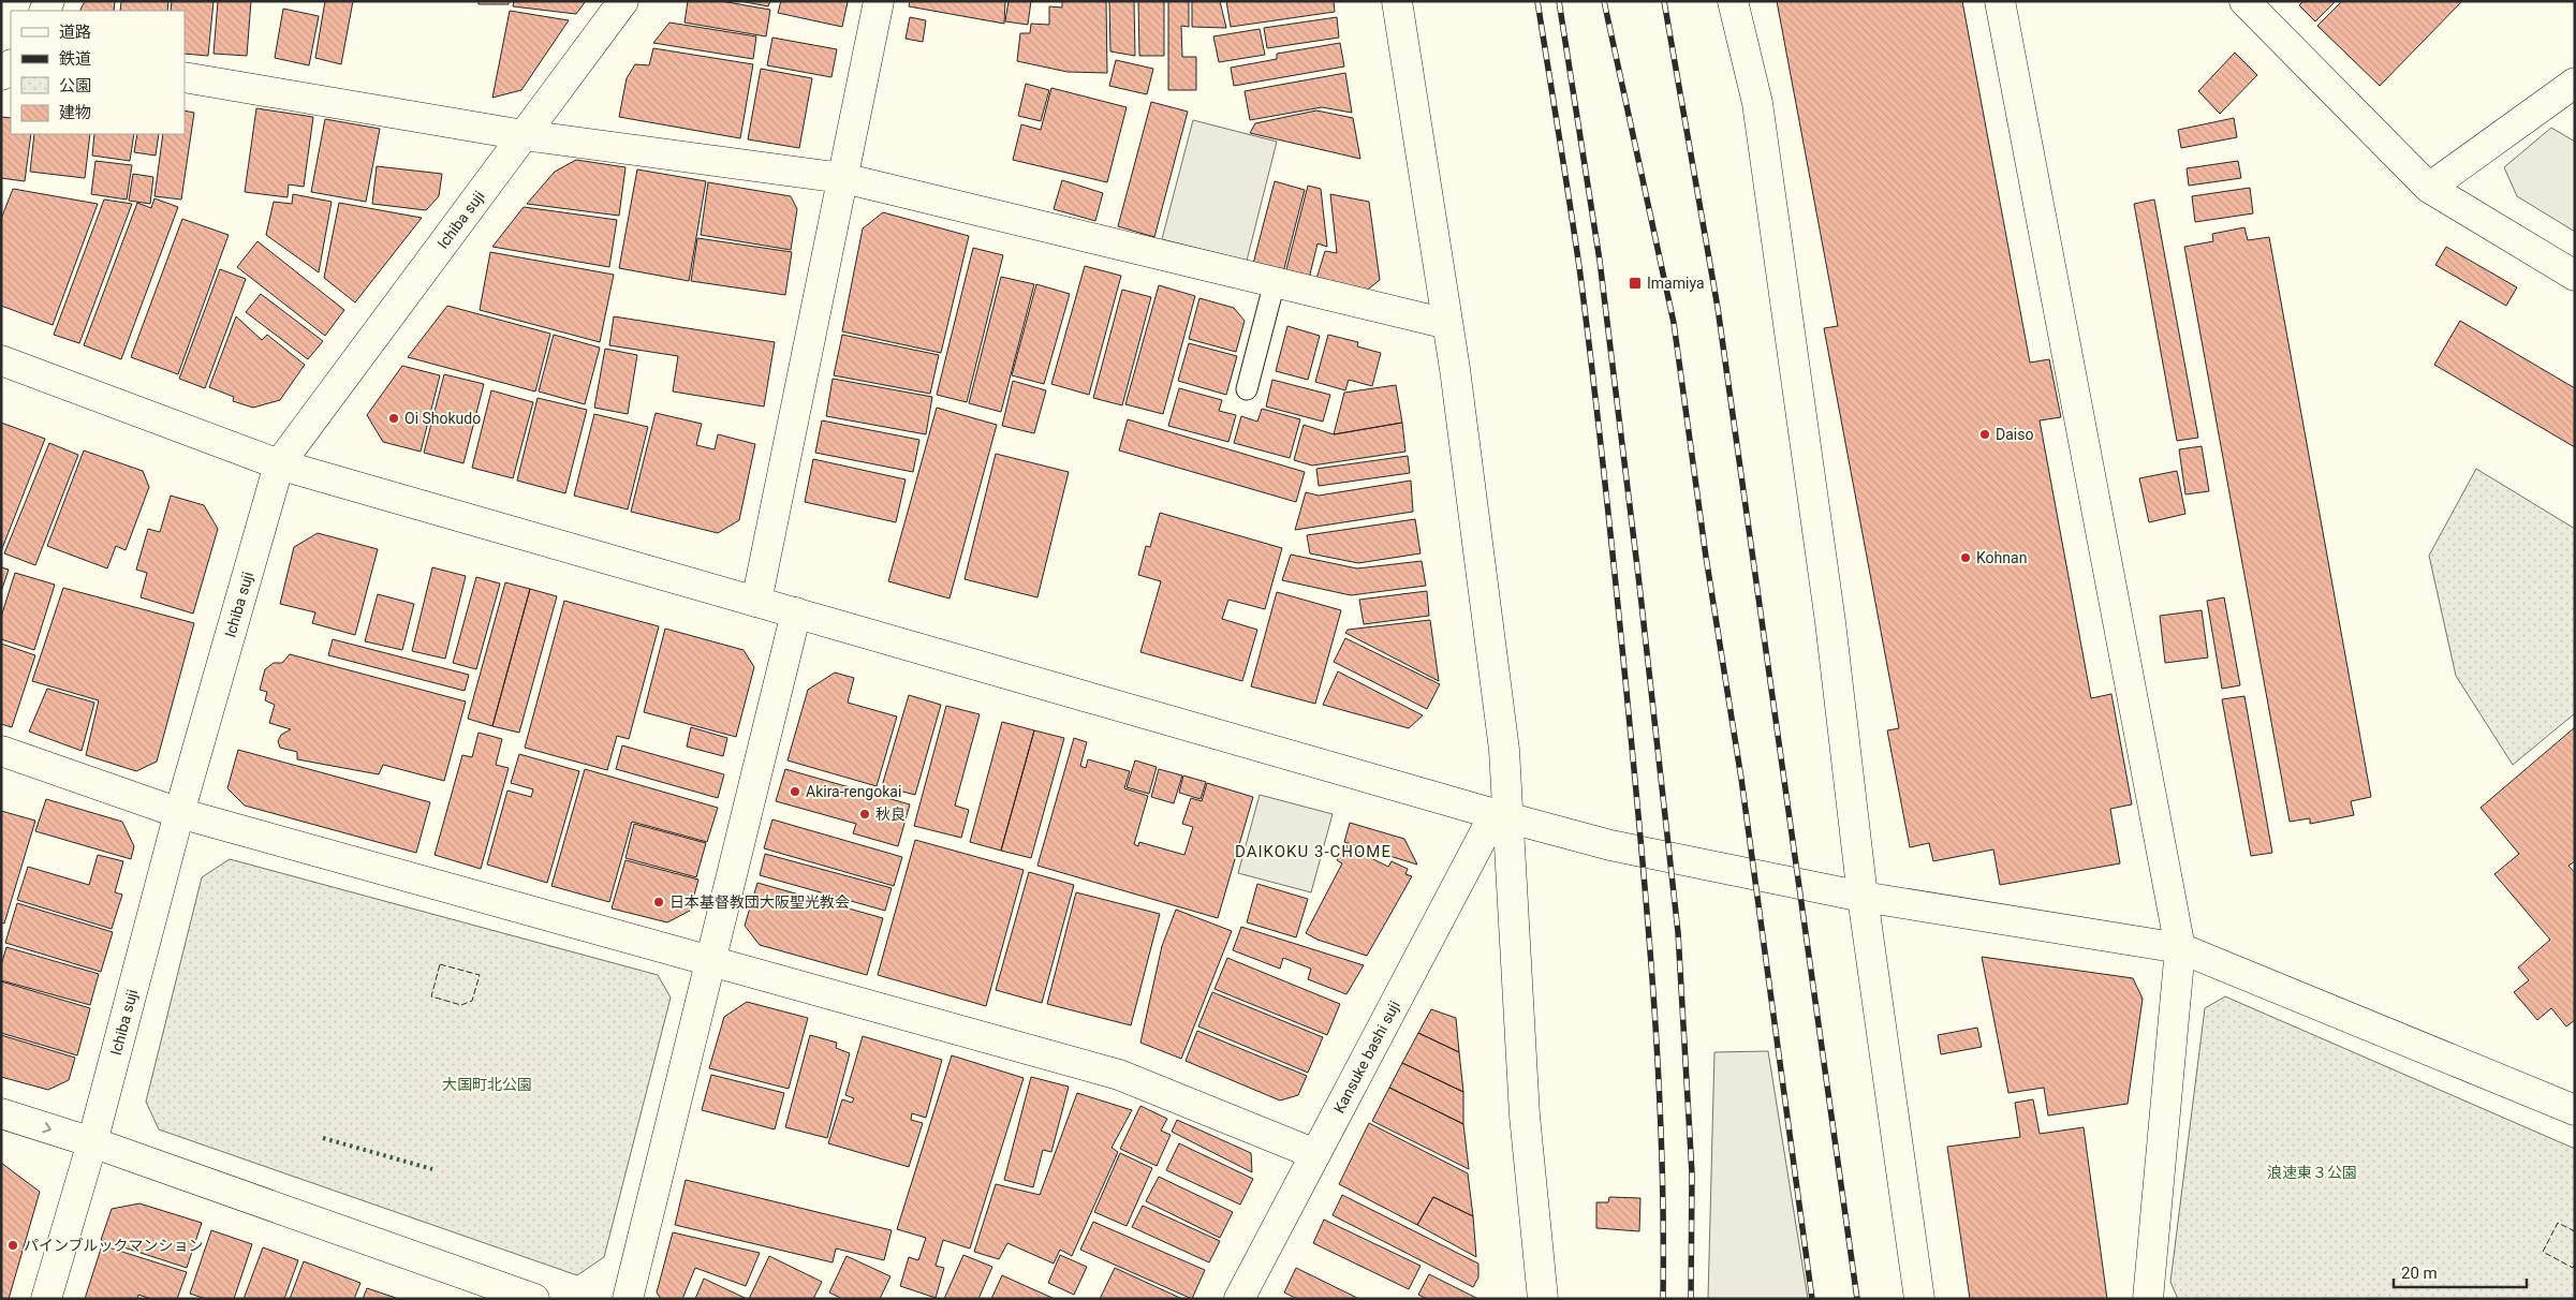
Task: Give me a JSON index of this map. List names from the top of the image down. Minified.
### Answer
{"streets":{"street":["Ichiba suji","Kansuke bashi suji"]},"districts":["DAIKOKU 3-CHOME"],"parks":["大国町北公園","浪速東３公園"],"places":{"transit":["Imamiya"],"other":["Oi Shokudo","Daiso","Kohnan","Akira-rengokai","秋良","日本基督教団大阪聖光教会","パインブルックマンション"]},"legend":["道路","鉄道","公園","建物"],"scale_bar":"20 m"}
